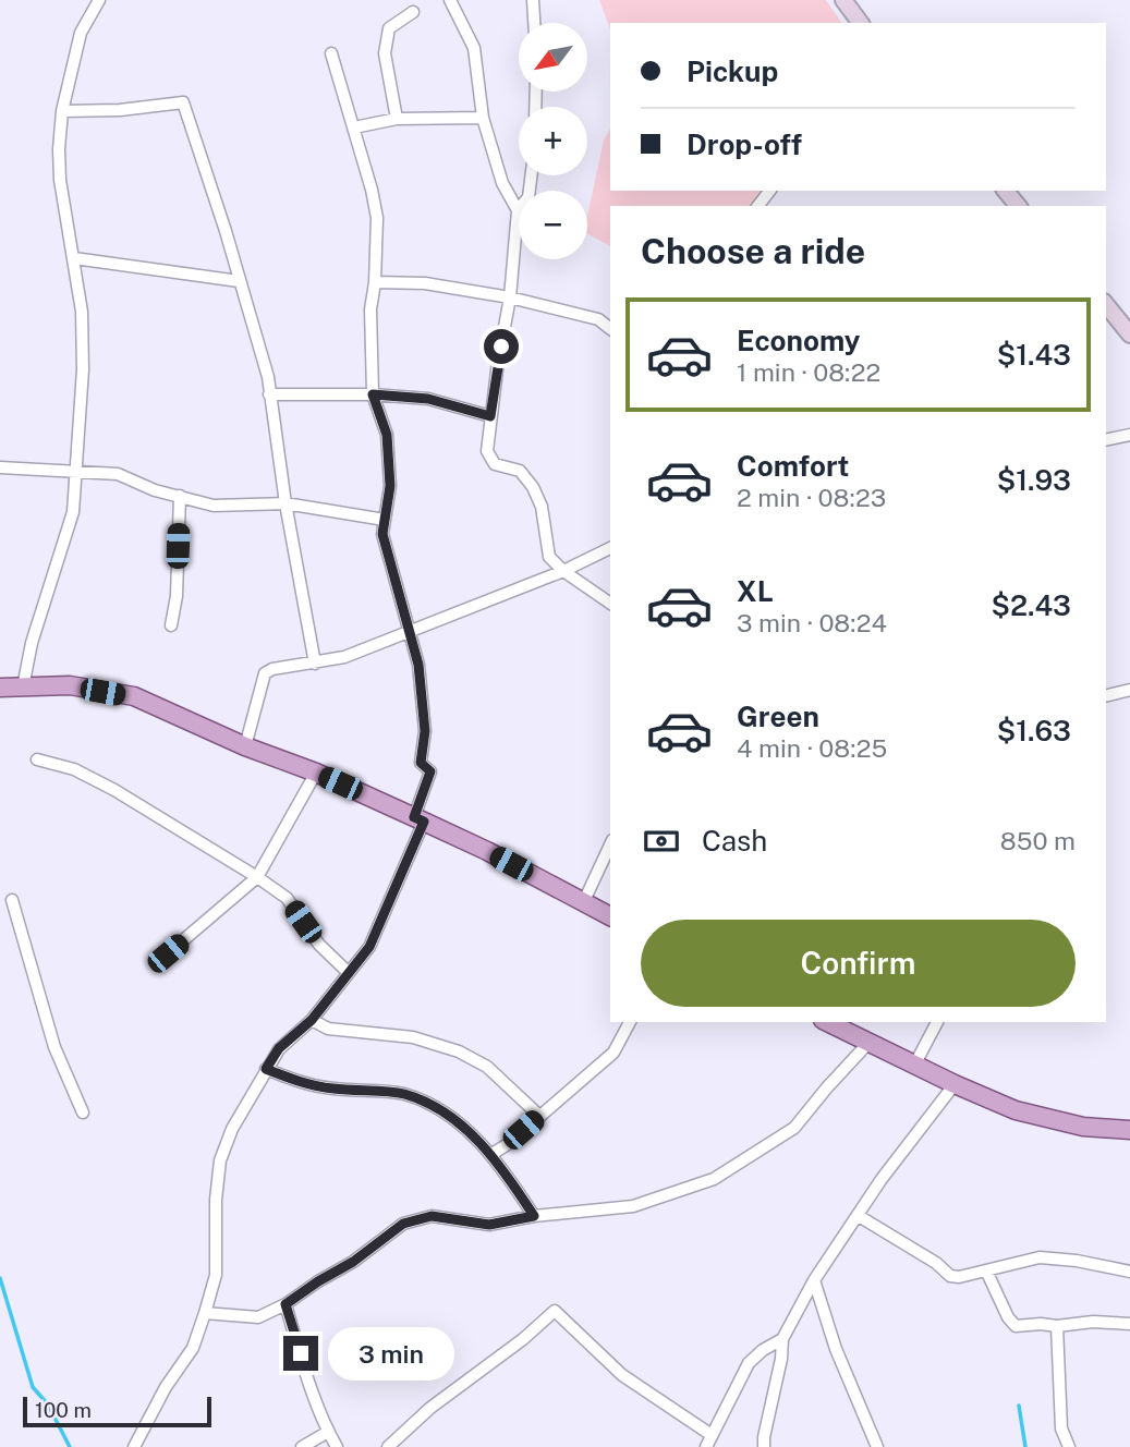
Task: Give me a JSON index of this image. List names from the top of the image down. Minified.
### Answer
{"scale_bar":"100 m","north":"bottom left","page":{"map_buttons":["+","−"],"banner":["Pickup","Drop-off"],"heading":"Choose a ride","list":[{"name":"Economy","note":"1 min · 08:22","value":"$1.43"},{"name":"Comfort","note":"2 min · 08:23","value":"$1.93"},{"name":"XL","note":"3 min · 08:24","value":"$2.43"},{"name":"Green","note":"4 min · 08:25","value":"$1.63"}],"pay":["Cash","850 m"],"buttons":"Confirm","bubble":"3 min","scale":"100 m"}}
